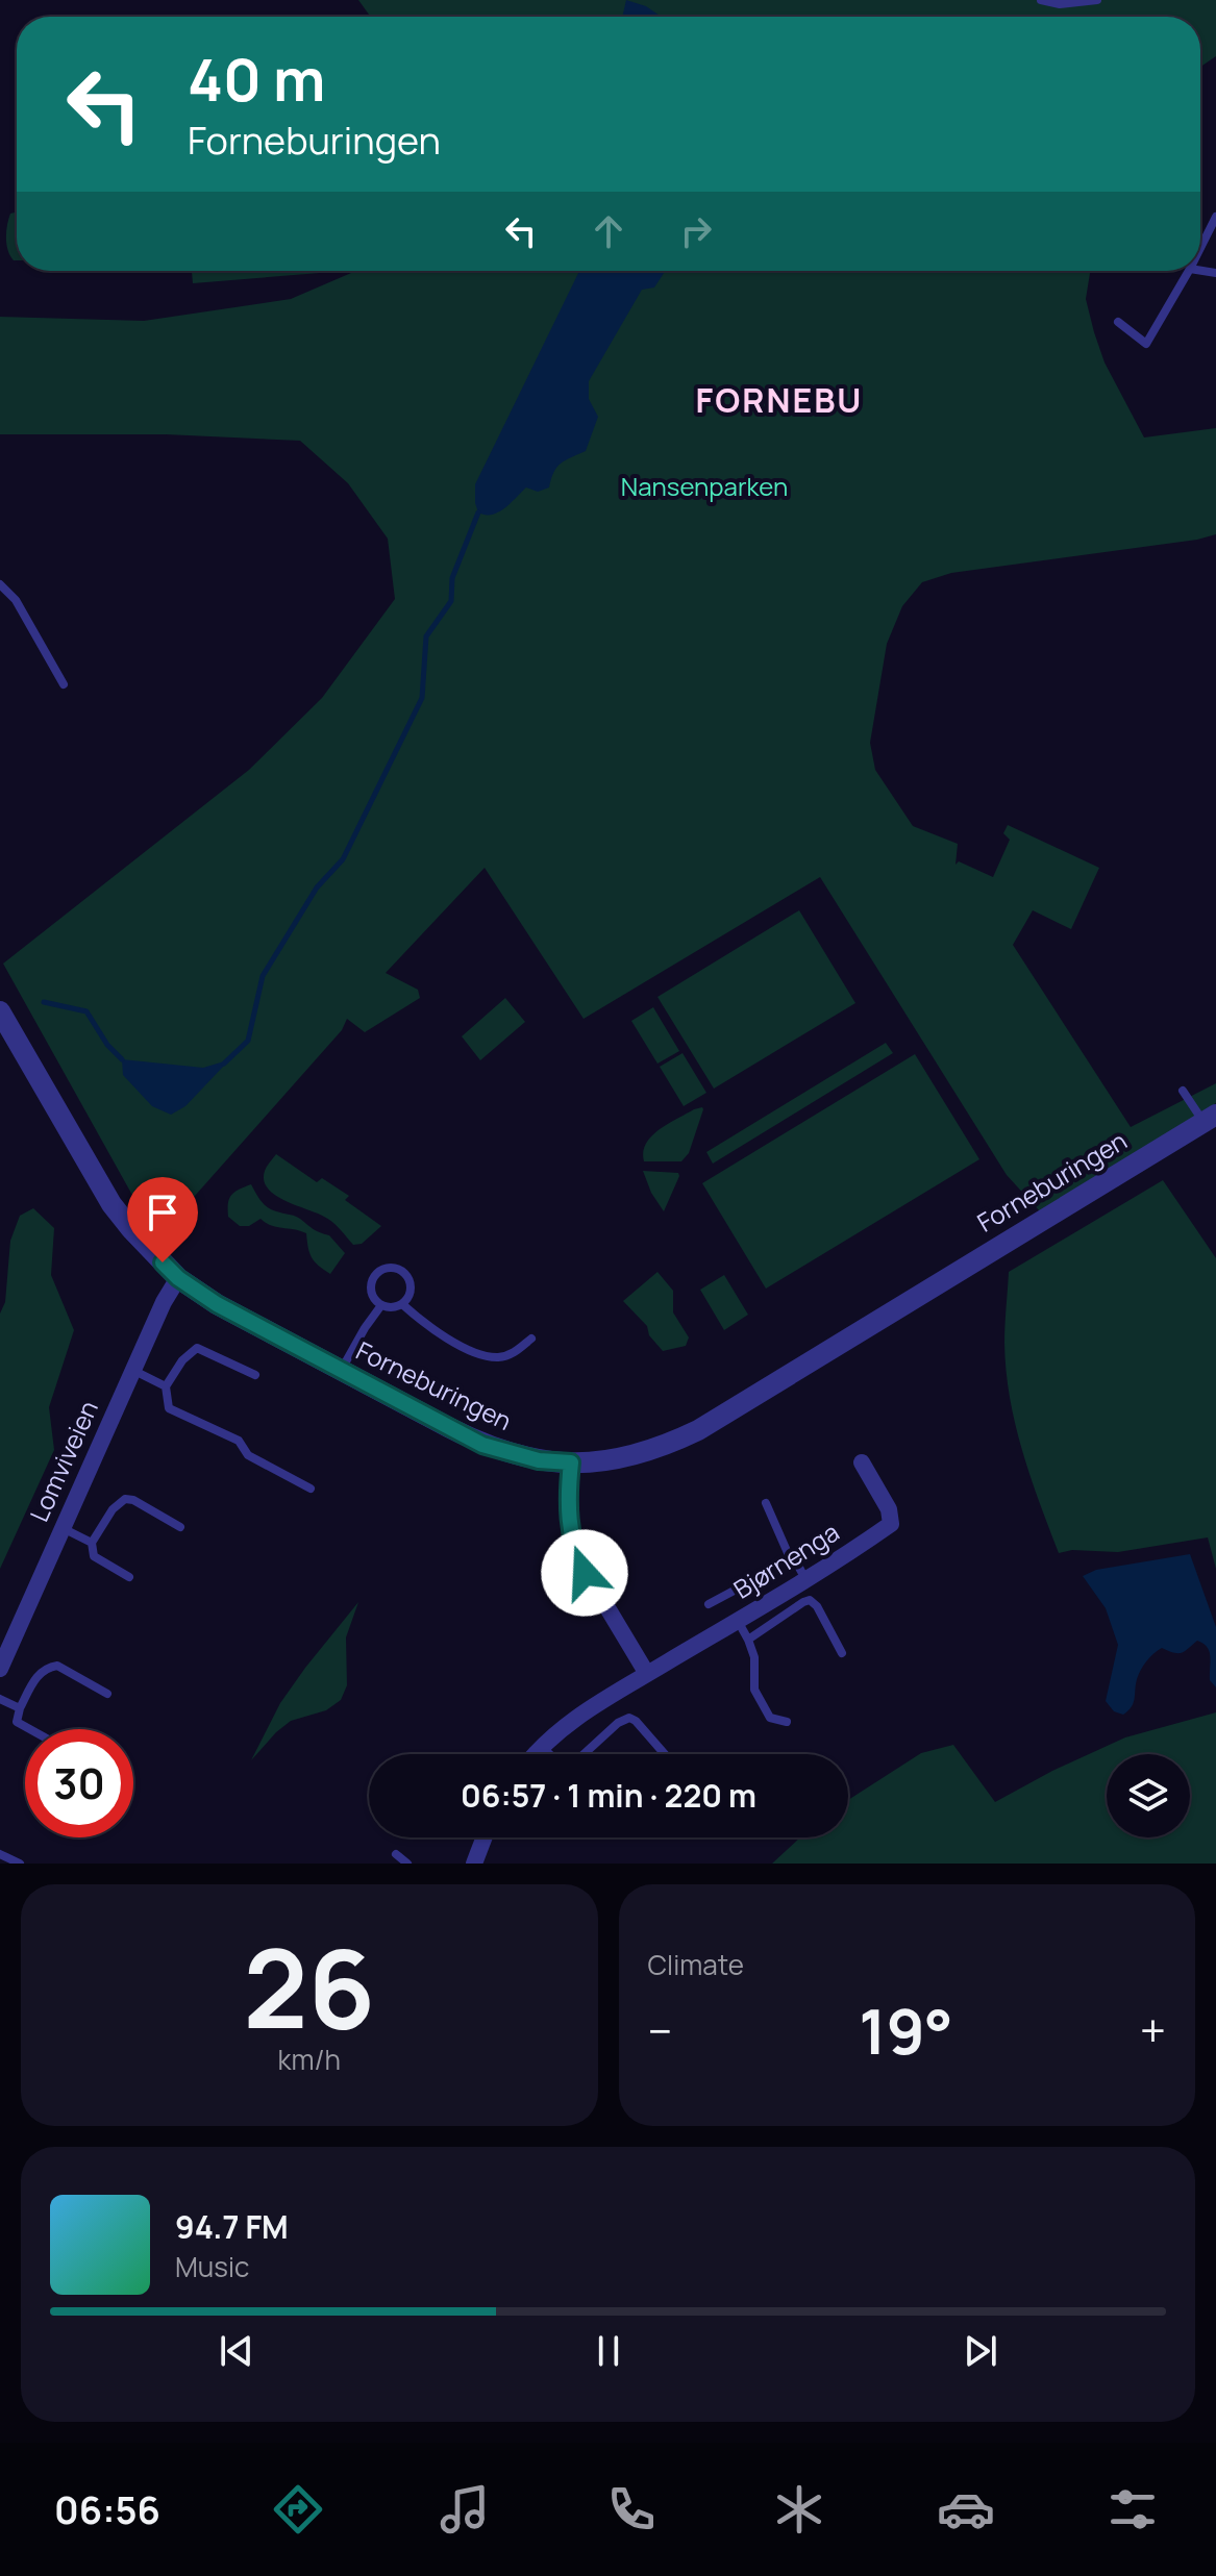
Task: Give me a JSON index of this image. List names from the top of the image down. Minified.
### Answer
{"streets":{"street":["Forneburingen","Lomviveien","Bjørnenga"]},"crossings":[["Forneburingen","Lomviveien"]],"districts":["FORNEBU"],"parks":["Nansenparken"],"page":{"turn":["40 m","Forneburingen"],"limit":"30","trip":"06:57 · 1 min · 220 m","tile":[["26","km/h"],"Climate"],"heat":["−","19°","+"],"song":["94.7 FM","Music"],"tabs":"06:56"}}
